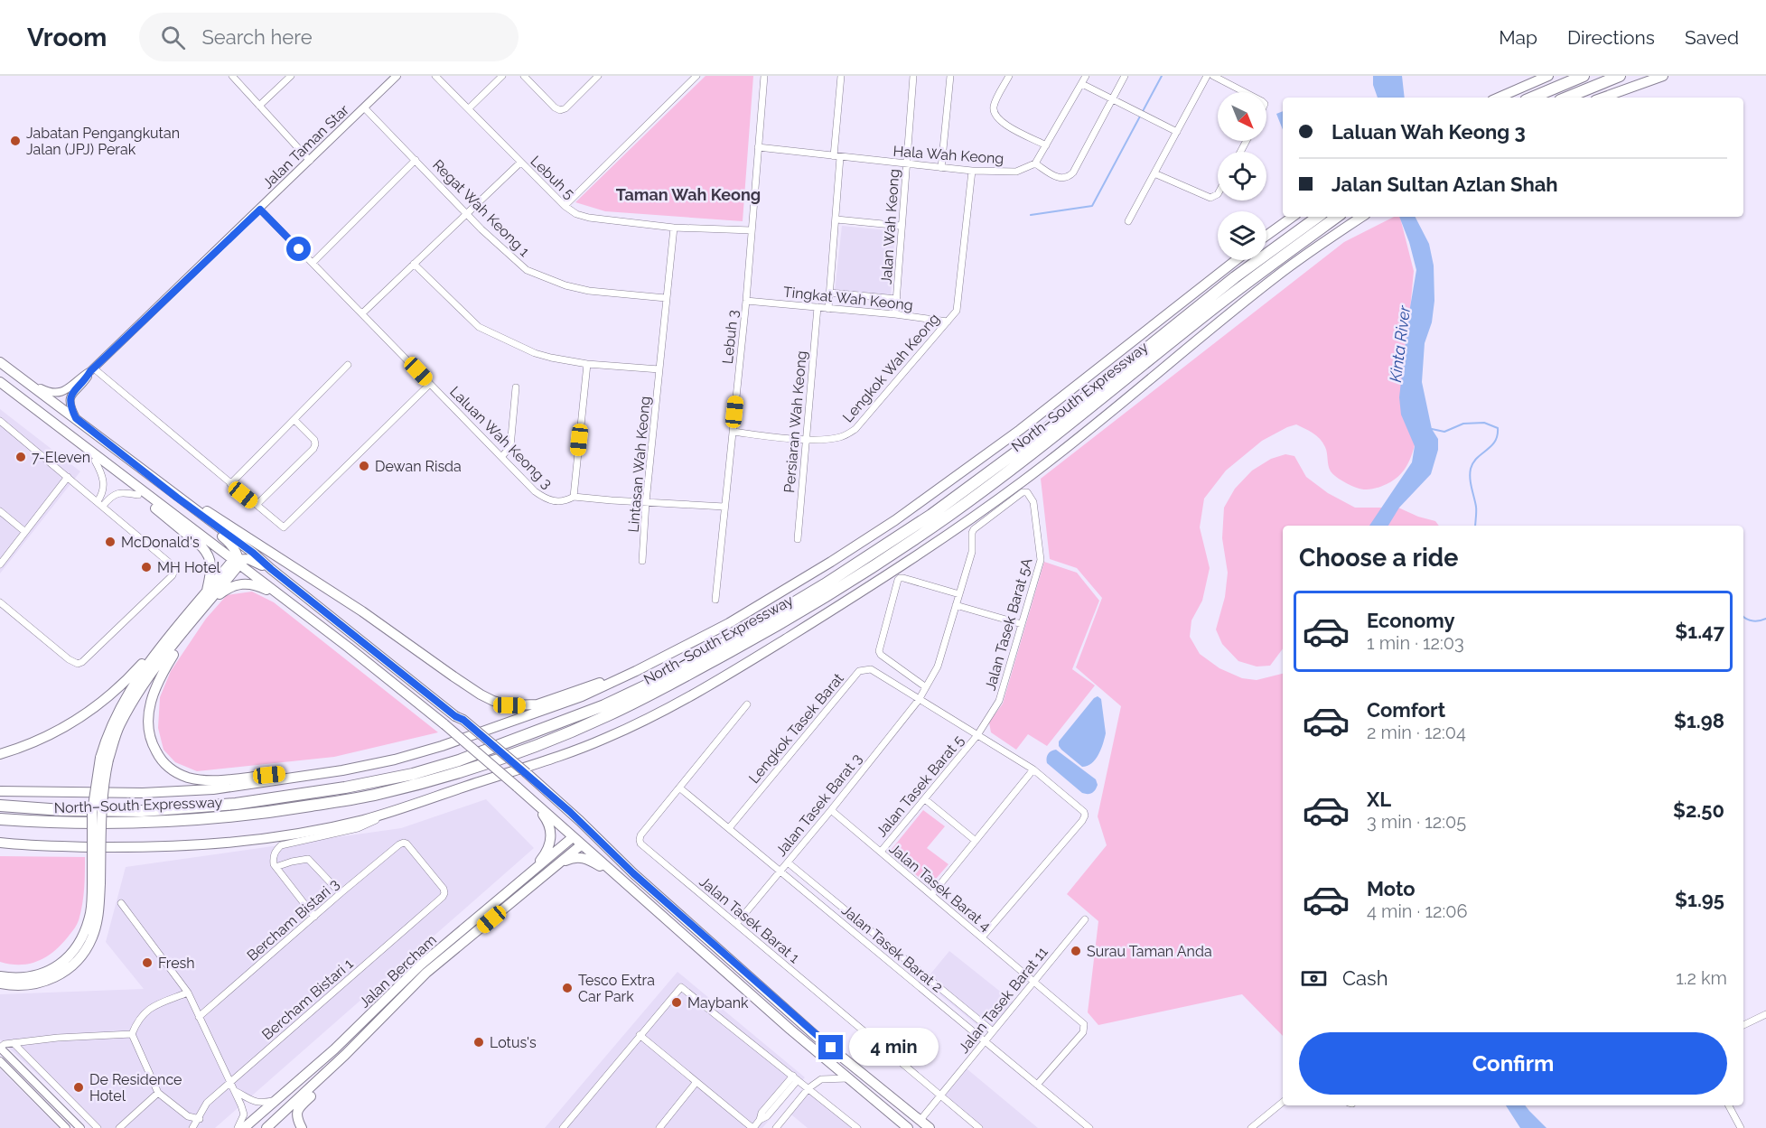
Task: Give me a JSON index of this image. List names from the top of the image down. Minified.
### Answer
{"streets":{"highway":["North–South Expressway"],"main road":["Jalan Bercham"],"street":["Jalan Taman Star","Hala Wah Keong","Lebuh 5","Regat Wah Keong 1","Jalan Wah Keong","Tingkat Wah Keong","Lebuh 3","Lengkok Wah Keong","Persiaran Wah Keong","Laluan Wah Keong 3","Lintasan Wah Keong","Jalan Tasek Barat 5A","Lengkok Tasek Barat","Jalan Tasek Barat 5","Jalan Tasek Barat 3","Jalan Tasek Barat 4","Bercham Bistari 3","Jalan Tasek Barat 1","Jalan Tasek Barat 2","Bercham Bistari 1","Jalan Tasek Barat 11"]},"crossings":[["Jalan Taman Star","Regat Wah Keong 1"],["Jalan Taman Star","Laluan Wah Keong 3"],["Hala Wah Keong","Jalan Wah Keong"],["Hala Wah Keong","Lebuh 3"],["Hala Wah Keong","Lengkok Wah Keong"],["Lebuh 5","Lebuh 3"],["Lebuh 5","Lintasan Wah Keong"],["Regat Wah Keong 1","Lintasan Wah Keong"],["Jalan Wah Keong","Tingkat Wah Keong"],["Tingkat Wah Keong","Lebuh 3"],["Tingkat Wah Keong","Lengkok Wah Keong"],["Tingkat Wah Keong","Persiaran Wah Keong"],["Lebuh 3","Lengkok Wah Keong"],["Lebuh 3","Laluan Wah Keong 3"],["Lengkok Wah Keong","Persiaran Wah Keong"],["Laluan Wah Keong 3","Lintasan Wah Keong"],["Jalan Tasek Barat 5A","Lengkok Tasek Barat"],["Jalan Tasek Barat 5A","Jalan Tasek Barat 5"],["Jalan Tasek Barat 5A","Jalan Tasek Barat 3"],["Lengkok Tasek Barat","Jalan Tasek Barat 5"],["Lengkok Tasek Barat","Jalan Tasek Barat 3"],["Lengkok Tasek Barat","Jalan Tasek Barat 4"],["Lengkok Tasek Barat","Jalan Tasek Barat 2"],["Jalan Tasek Barat 5","Jalan Tasek Barat 4"],["Jalan Tasek Barat 3","Jalan Tasek Barat 4"],["Jalan Tasek Barat 3","Jalan Tasek Barat 1"],["Jalan Tasek Barat 3","Jalan Tasek Barat 2"],["Jalan Tasek Barat 4","Jalan Tasek Barat 2"],["Jalan Tasek Barat 4","Jalan Tasek Barat 11"],["Bercham Bistari 3","Bercham Bistari 1"],["Jalan Tasek Barat 1","Jalan Tasek Barat 2"],["Jalan Tasek Barat 1","Jalan Tasek Barat 11"],["Jalan Tasek Barat 2","Jalan Tasek Barat 11"]],"districts":["Taman Wah Keong"],"water":["Kinta River"],"places":["Jabatan Pengangkutan Jalan (JPJ) Perak","7-Eleven","Dewan Risda","McDonald's","MH Hotel","Surau Taman Anda","Fresh","Tesco Extra Car Park","Maybank","Lotus's","De Residence Hotel"],"north":"bottom right","page":{"header":"Vroom","search":"Search here","nav":["Map","Directions","Saved"],"banner":["Laluan Wah Keong 3","Jalan Sultan Azlan Shah"],"heading":"Choose a ride","list":[{"name":"Economy","note":"1 min · 12:03","value":"$1.47"},{"name":"Comfort","note":"2 min · 12:04","value":"$1.98"},{"name":"XL","note":"3 min · 12:05","value":"$2.50"},{"name":"Moto","note":"4 min · 12:06","value":"$1.95"}],"pay":["Cash","1.2 km"],"buttons":"Confirm","bubble":"4 min"}}
